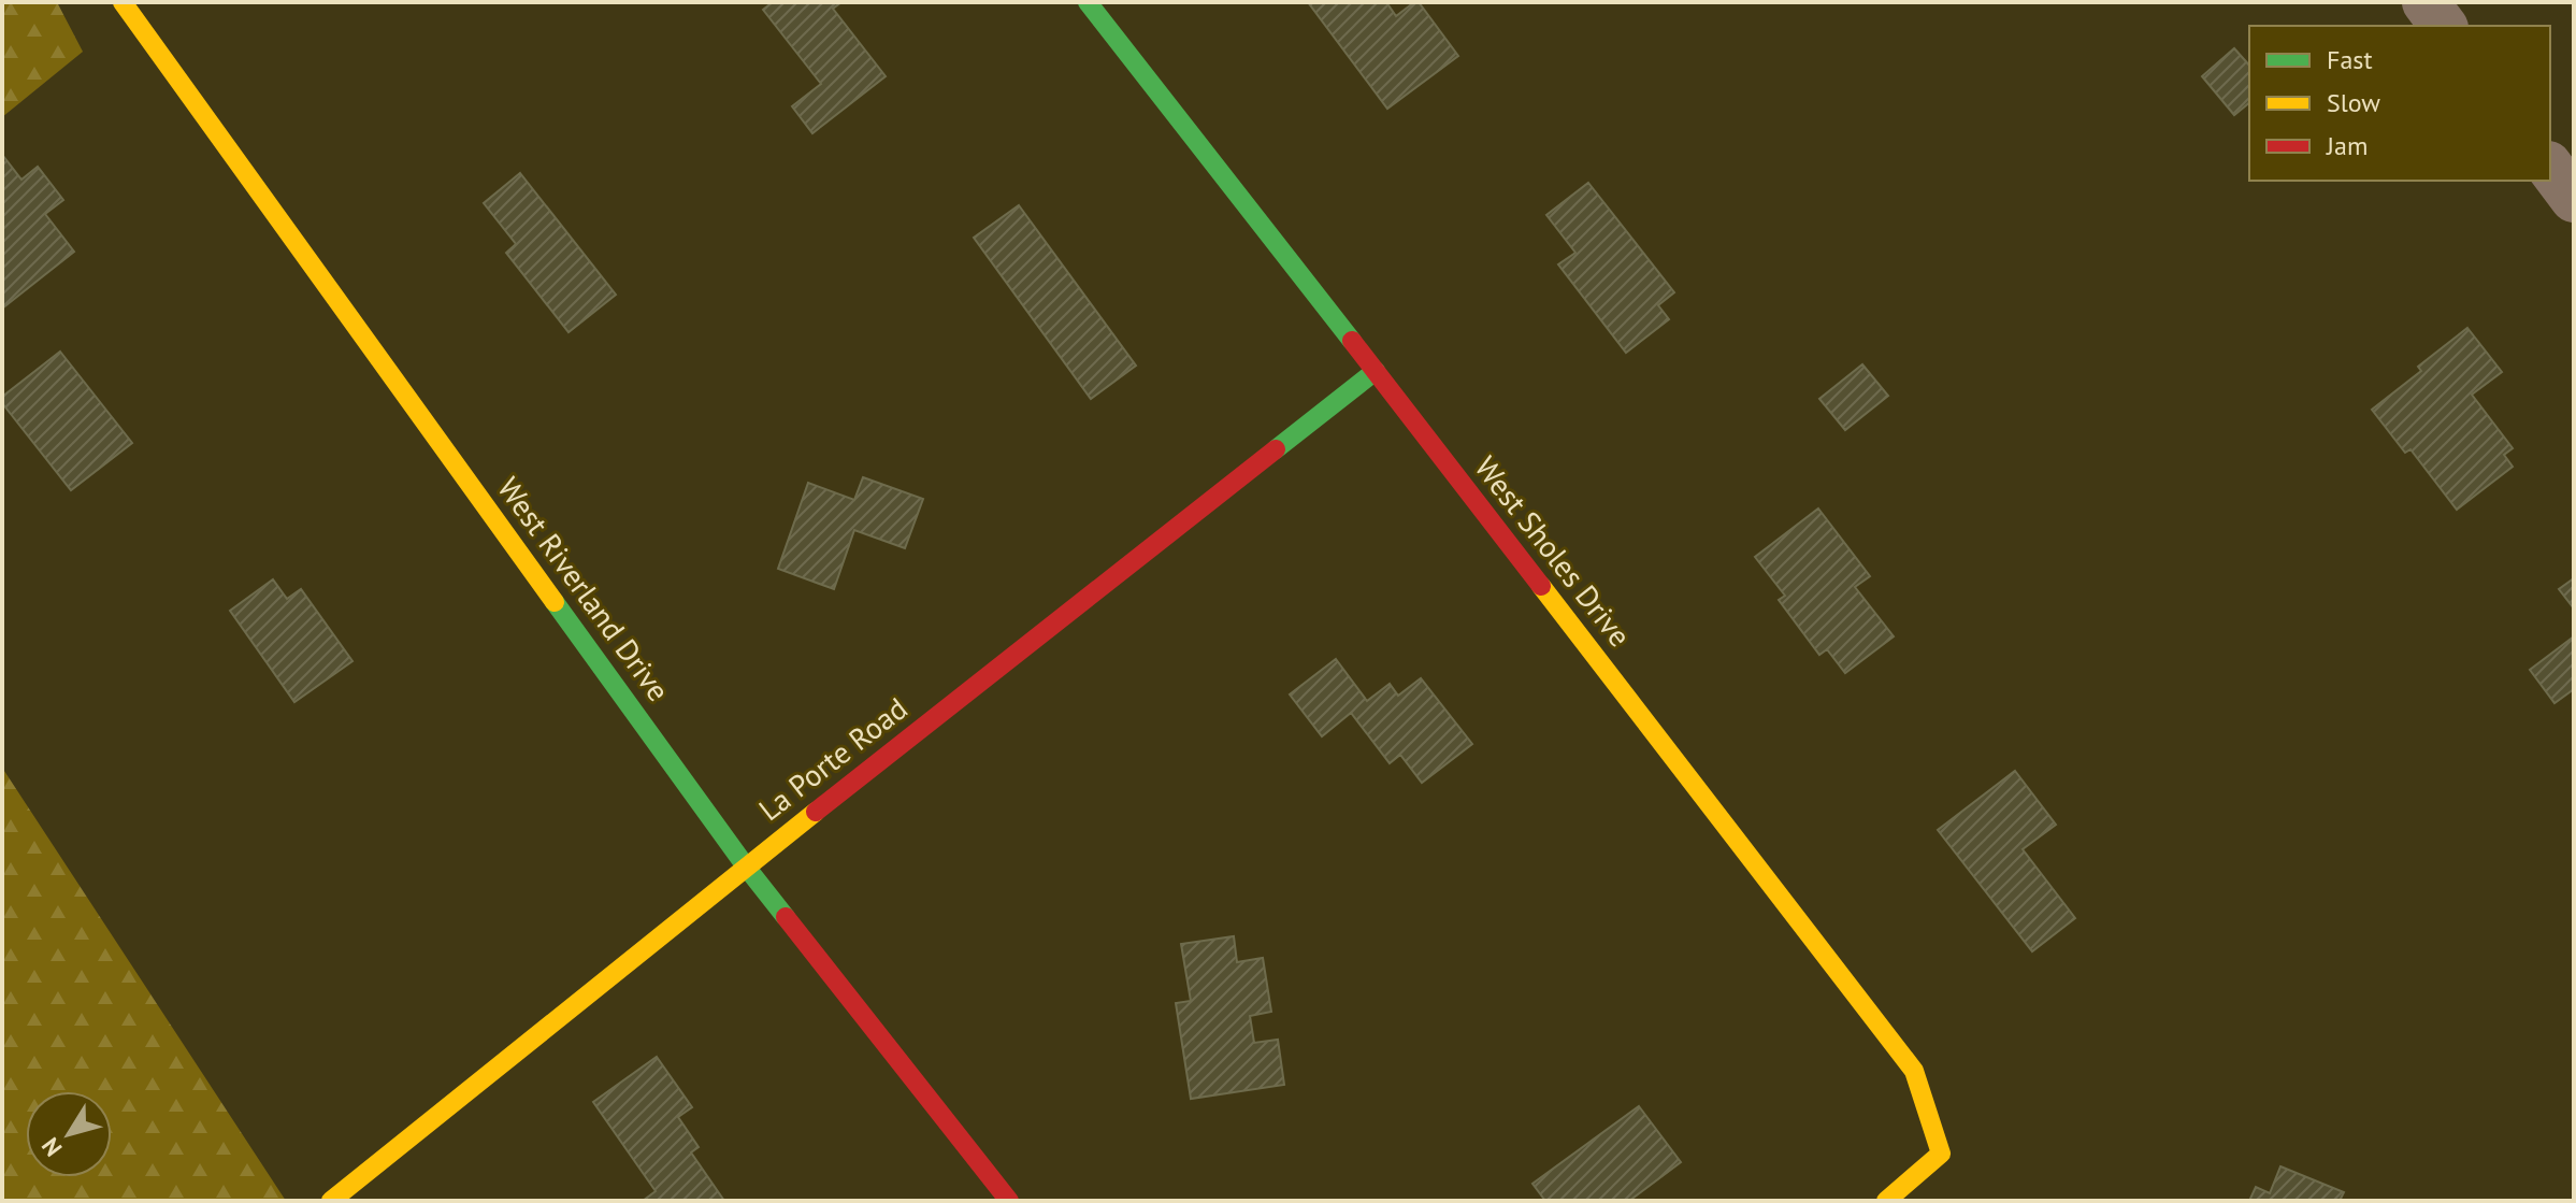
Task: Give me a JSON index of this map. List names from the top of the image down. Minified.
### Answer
{"streets":{"street":["West Sholes Drive","West Riverland Drive","La Porte Road"]},"crossings":[["West Sholes Drive","La Porte Road"],["West Riverland Drive","La Porte Road"]],"legend":["Fast","Slow","Jam"],"north":"bottom left"}
